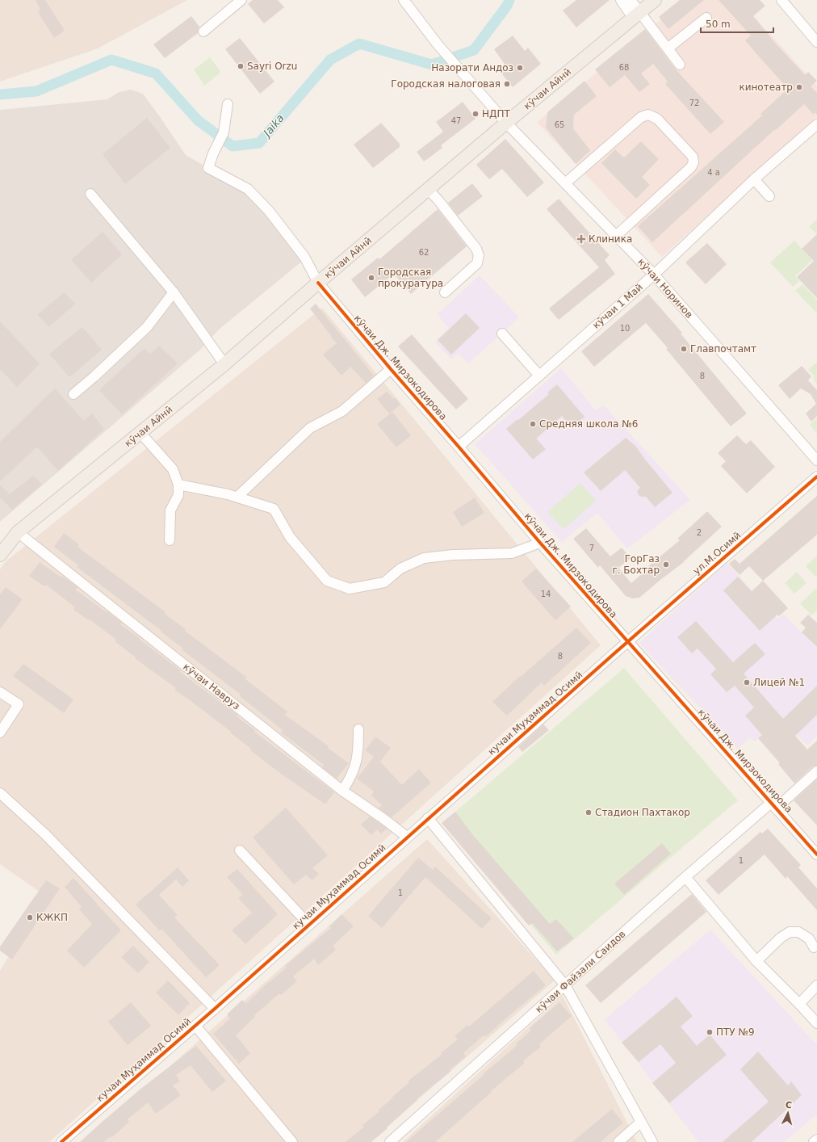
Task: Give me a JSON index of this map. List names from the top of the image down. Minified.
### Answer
{"streets":{"main road":["кӯчаи Айнӣ"],"street":["кӯчаи Норинов","кӯчаи 1 Май","кӯчаи Дж. Мирзокодирова","ул.М.Осимй","кӯчаи Навруз","кучаи Муҳаммад Осимй","кӯчаи Файзали Саидов"]},"crossings":[["кӯчаи Айнӣ","кӯчаи Норинов"],["кӯчаи Айнӣ","кӯчаи Дж. Мирзокодирова"],["кӯчаи Айнӣ","кӯчаи Навруз"],["кӯчаи Норинов","кӯчаи 1 Май"],["кӯчаи 1 Май","кӯчаи Дж. Мирзокодирова"],["кӯчаи Дж. Мирзокодирова","ул.М.Осимй"],["кӯчаи Дж. Мирзокодирова","кучаи Муҳаммад Осимй"],["кӯчаи Дж. Мирзокодирова","кӯчаи Файзали Саидов"],["ул.М.Осимй","кучаи Муҳаммад Осимй"],["кӯчаи Навруз","кучаи Муҳаммад Осимй"]],"water":["Jaika"],"places":{"other":["Sayri Orzu","Назорати Андоз","Городская налоговая","кинотеатр","НДПТ","Городская прокуратура","Главпочтамт","Средняя школа №6","ГорГаз г. Бохтар","Лицей №1","Стадион Пахтакор","КЖКП","ПТУ №9"],"health":["Клиника"]},"house_numbers":["68","72","47","65","4 a","62","10","8","2","7","14","8","1","1"],"scale_bar":"50 m","north":"top"}
